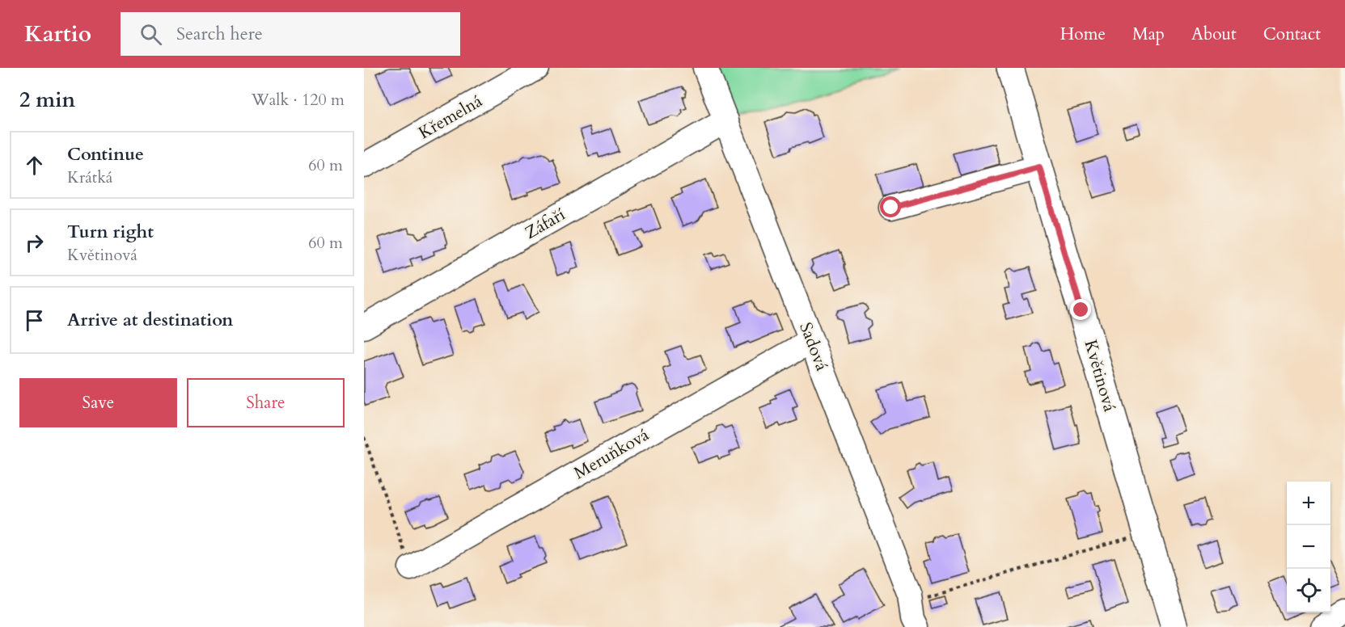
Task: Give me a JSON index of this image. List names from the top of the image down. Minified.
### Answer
{"streets":{"main road":["Květinová"],"street":["Křemelná","Záfaří","Sadová","Meruňková"]},"crossings":[["Záfaří","Sadová"],["Sadová","Meruňková"]],"page":{"header":"Kartio","search":"Search here","nav":["Home","Map","About","Contact"],"heading":["2 min","Walk · 120 m"],"list":[["Continue","Krátká","60 m"],["Turn right","Květinová","60 m"],"Arrive at destination"],"buttons":["Save","Share"],"map_buttons":["+","−"]}}
